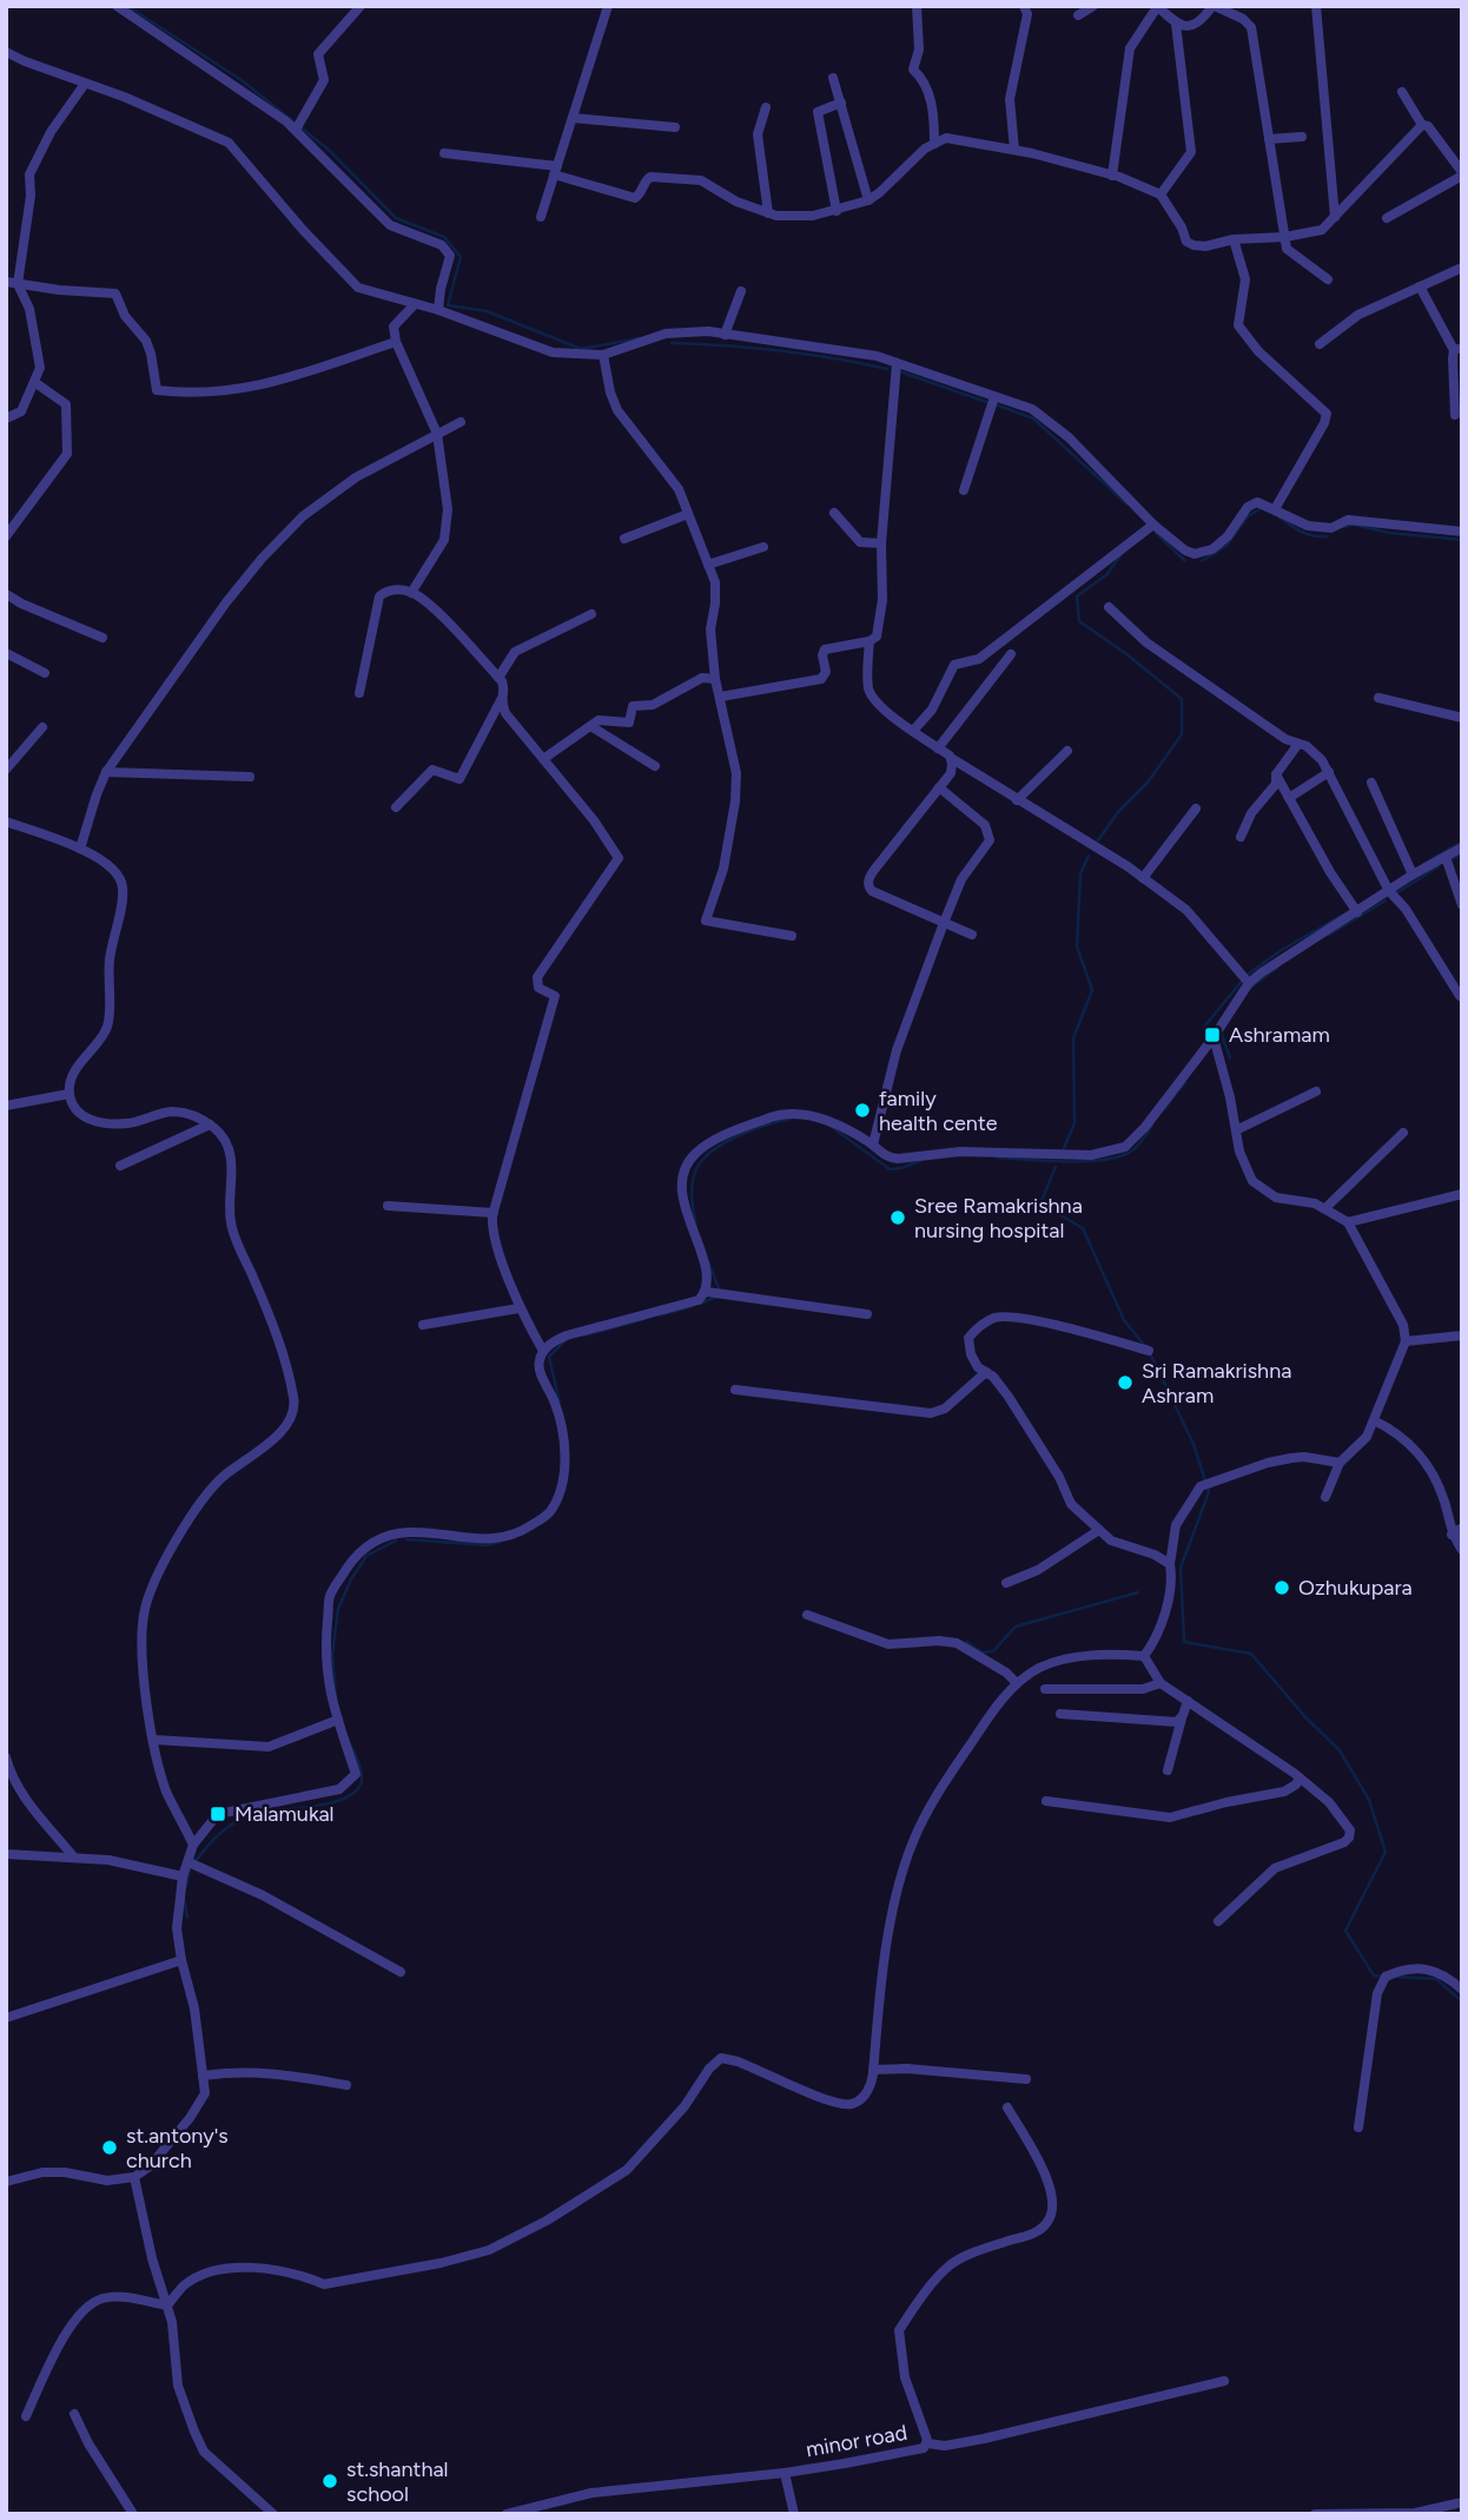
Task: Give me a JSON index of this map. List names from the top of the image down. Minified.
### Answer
{"streets":{"street":["minor road"]},"places":{"transit":["Ashramam","Malamukal"],"other":["family health cente","Sree Ramakrishna nursing hospital","Sri Ramakrishna Ashram","Ozhukupara","st.antony's church","st.shanthal school"]}}
